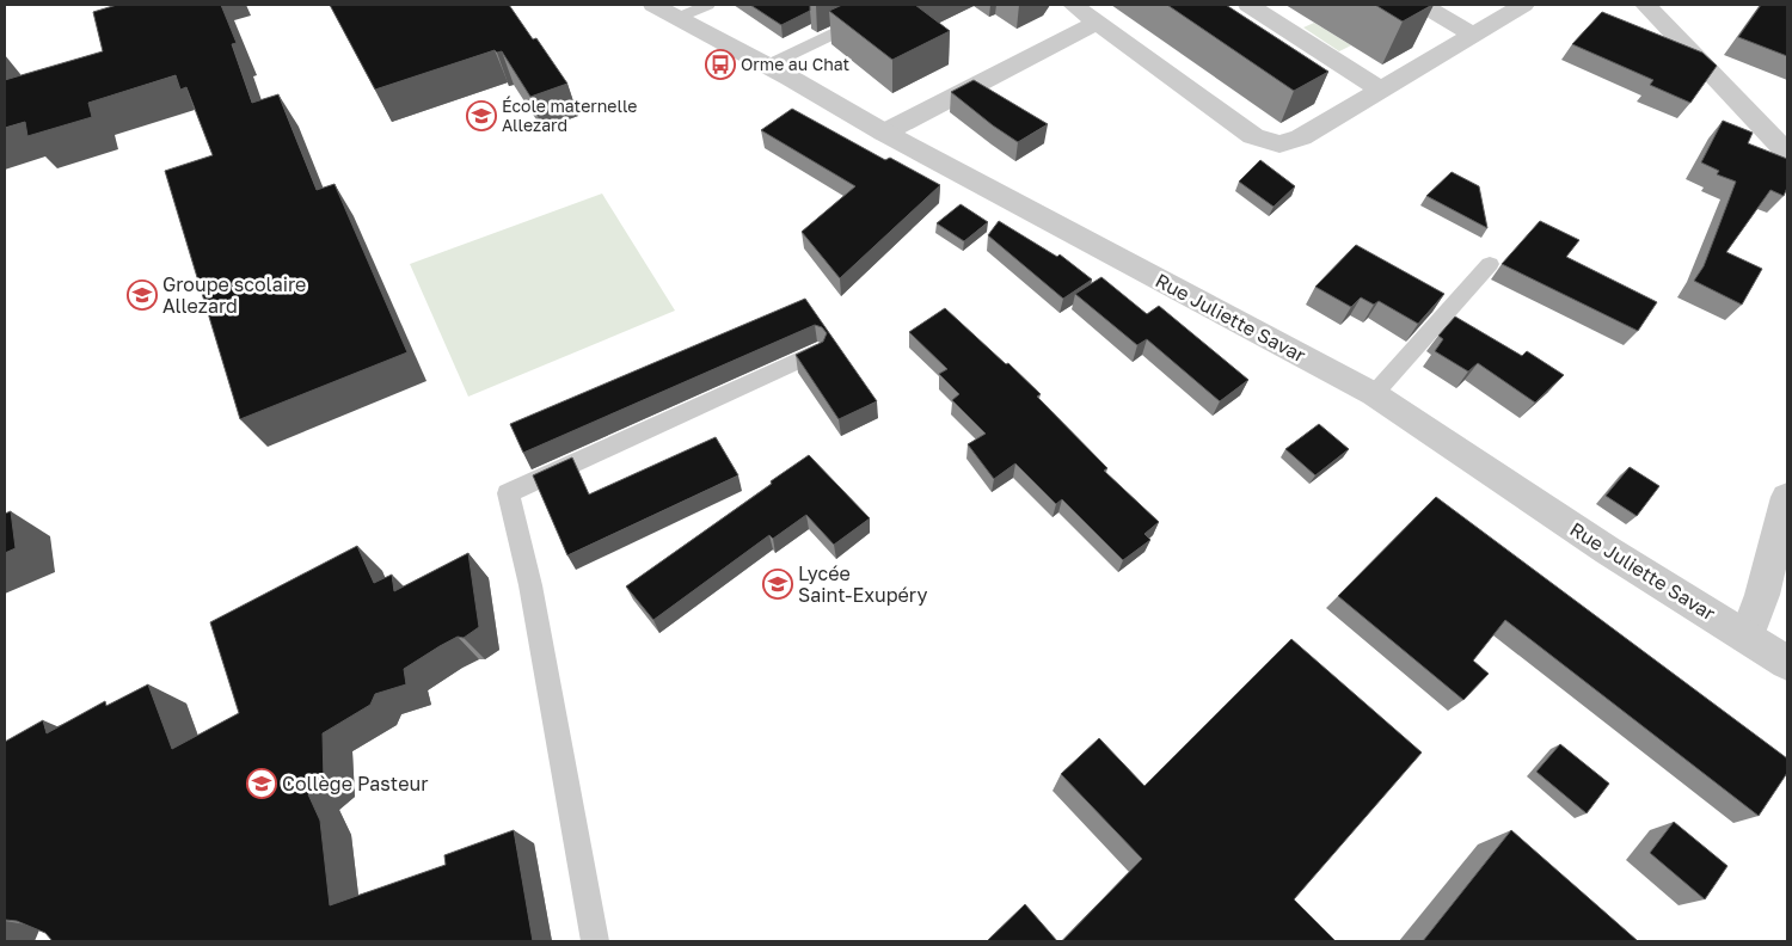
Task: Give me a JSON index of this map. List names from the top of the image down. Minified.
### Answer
{"streets":{"street":["Rue Juliette Savar"]},"places":{"bus stop":["Orme au Chat"],"school or university":["École maternelle Allezard","Groupe scolaire Allezard","Lycée Saint-Exupéry","Collège Pasteur"]}}
